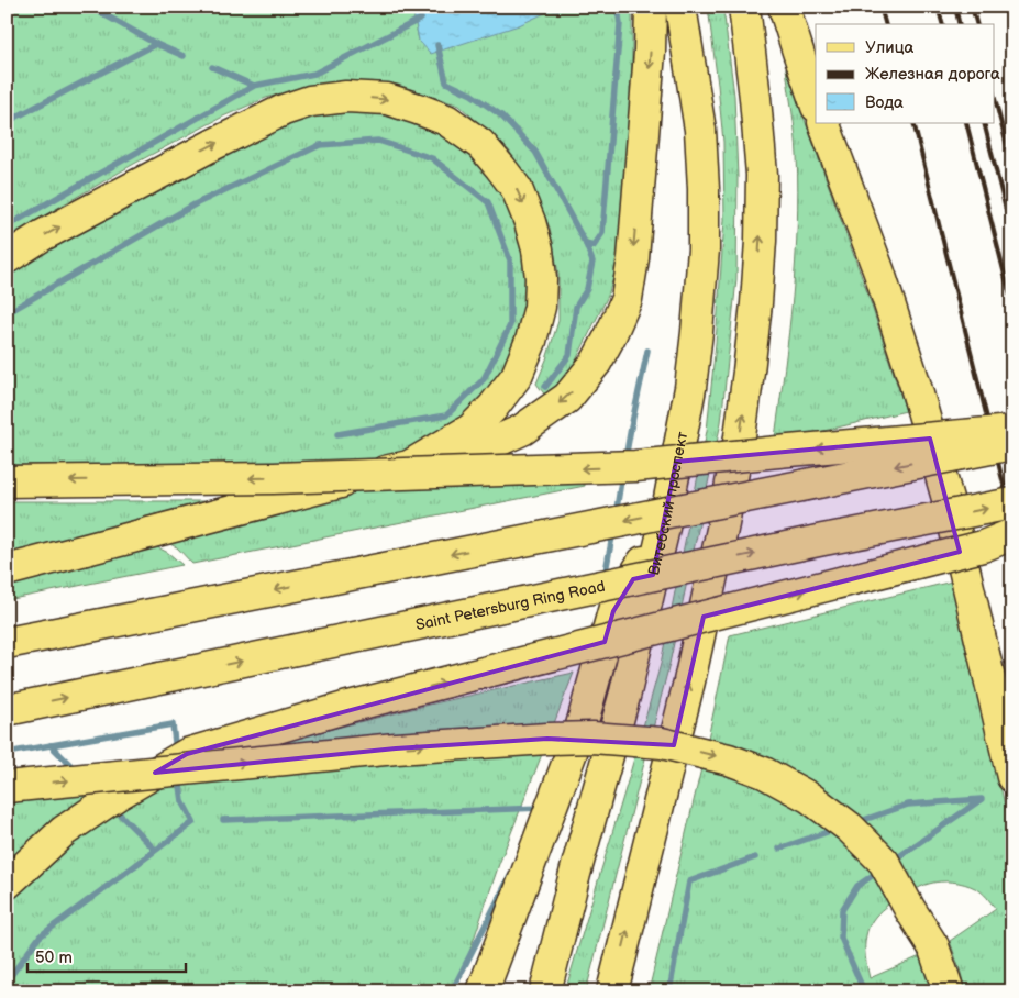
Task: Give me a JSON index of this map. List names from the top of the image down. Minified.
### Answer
{"streets":{"main road":["Витебский проспект","Saint Petersburg Ring Road"]},"legend":["Улица","Железная дорога","Вода"],"scale_bar":"50 m"}
